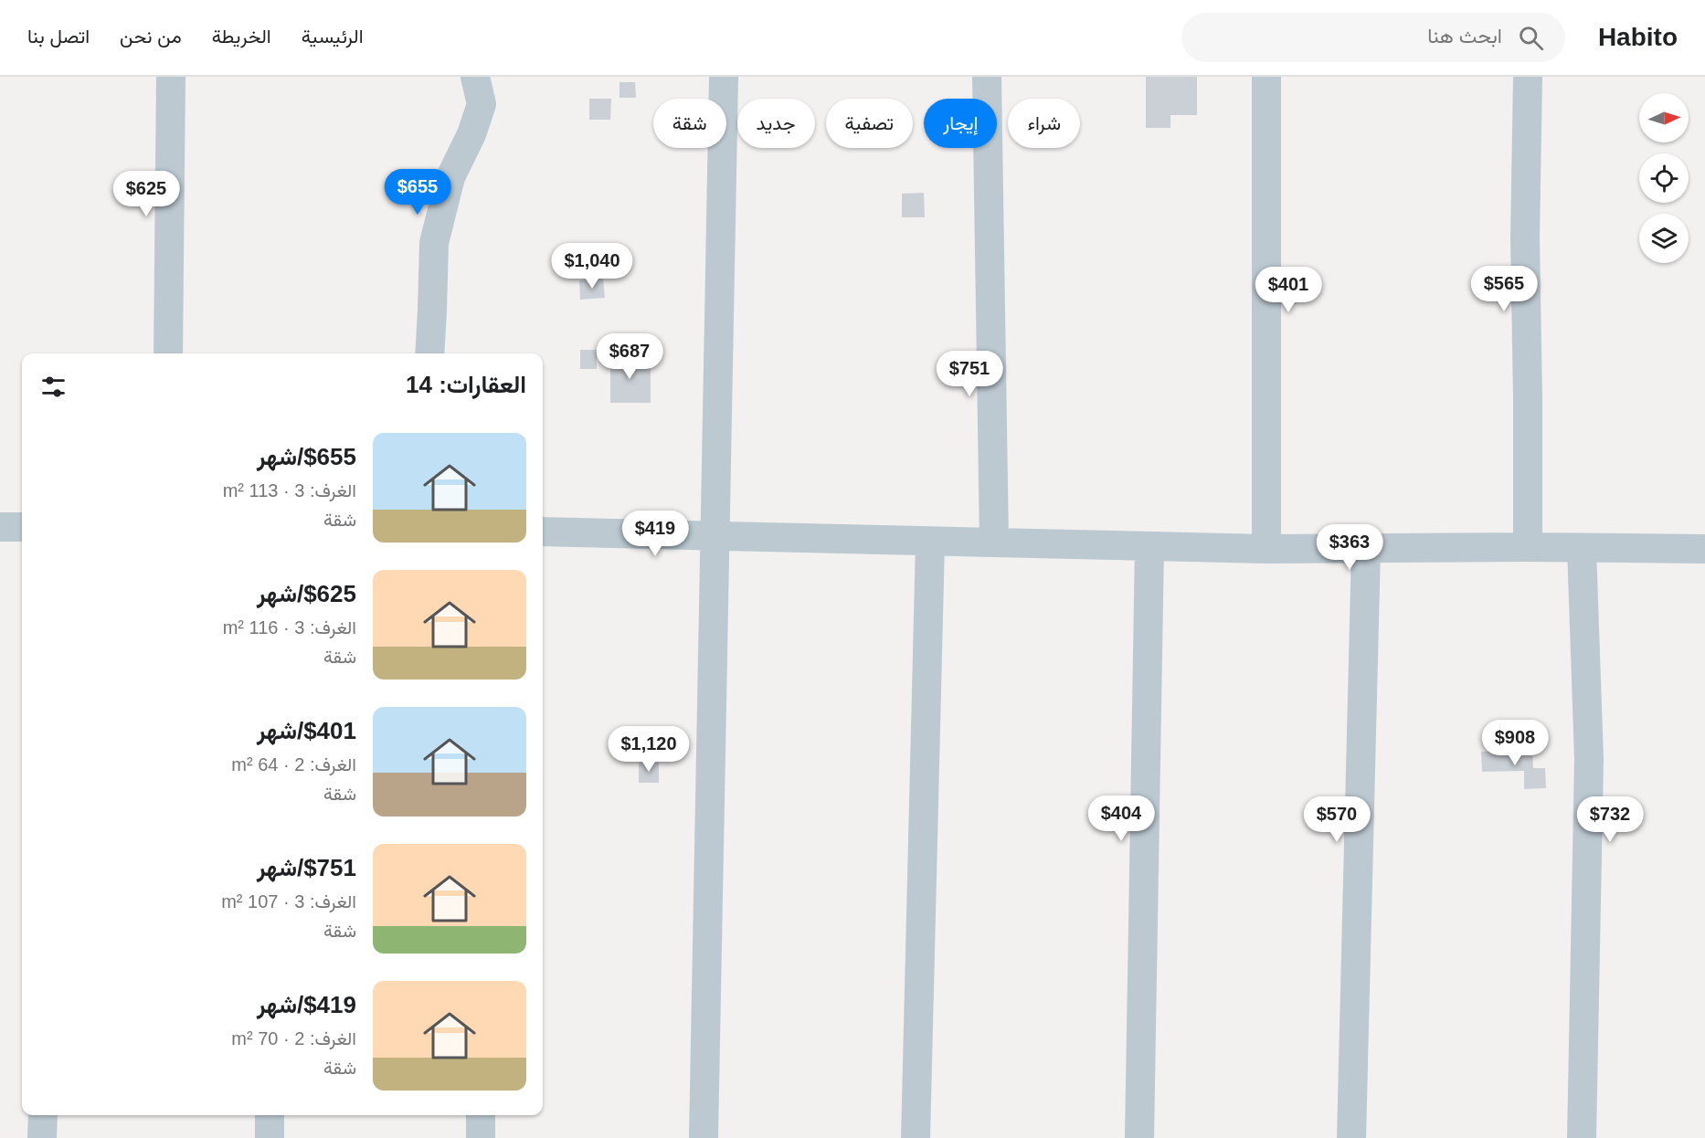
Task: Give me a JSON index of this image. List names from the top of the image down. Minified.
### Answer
{"north":"right","page":{"header":"Habito","search":"ابحث هنا","nav":["الرئيسية","الخريطة","من نحن","اتصل بنا"],"chip":["شراء","إيجار","تصفية","جديد","شقة"],"price":["$655","$625","$1,040","$565","$401","$687","$751","$419","$363","$908","$1,120","$404","$570","$732"],"heading":"العقارات: 14","list":[{"name":"$655/شهر","note":"الغرف: 3 · 113 m² · شقة"},{"name":"$625/شهر","note":"الغرف: 3 · 116 m² · شقة"},{"name":"$401/شهر","note":"الغرف: 2 · 64 m² · شقة"},{"name":"$751/شهر","note":"الغرف: 3 · 107 m² · شقة"},{"name":"$419/شهر","note":"الغرف: 2 · 70 m² · شقة"}]}}
